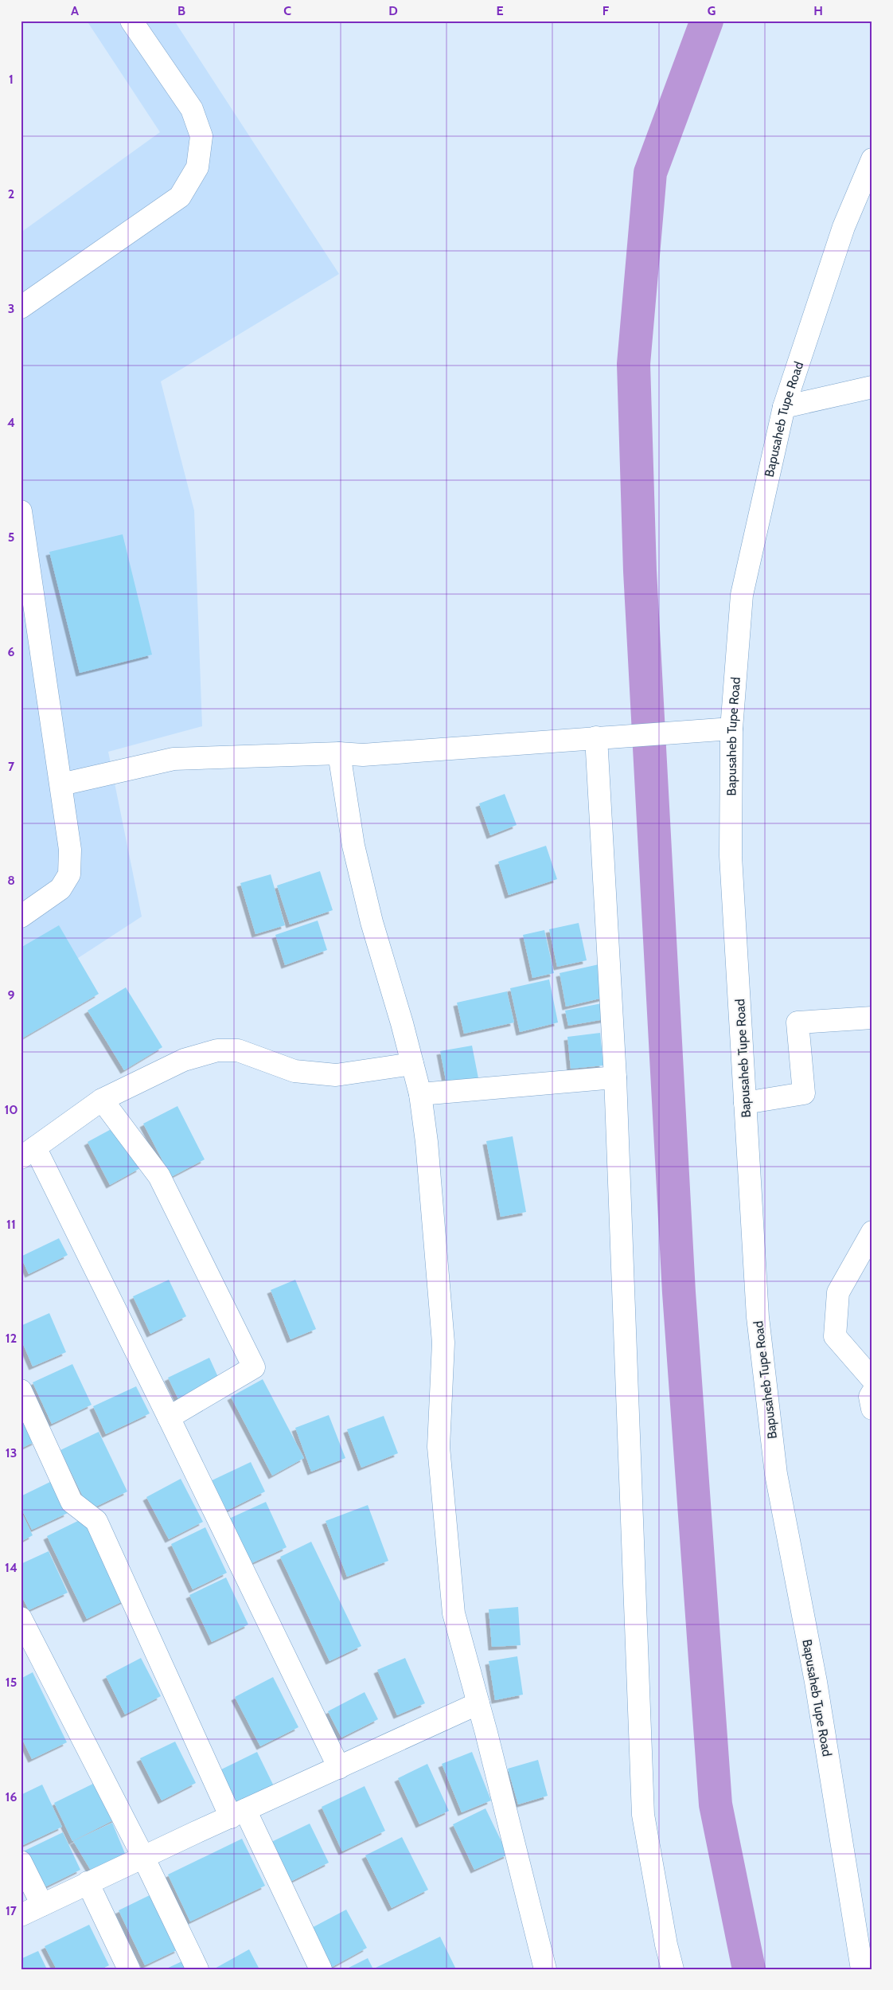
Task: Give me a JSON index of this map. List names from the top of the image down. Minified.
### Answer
{"streets":{"street":["Bapusaheb Tupe Road"]},"grid":{"columns":["A","B","C","D","E","F","G","H"],"rows":["1","2","3","4","5","6","7","8","9","10","11","12","13","14","15","16","17"]}}
